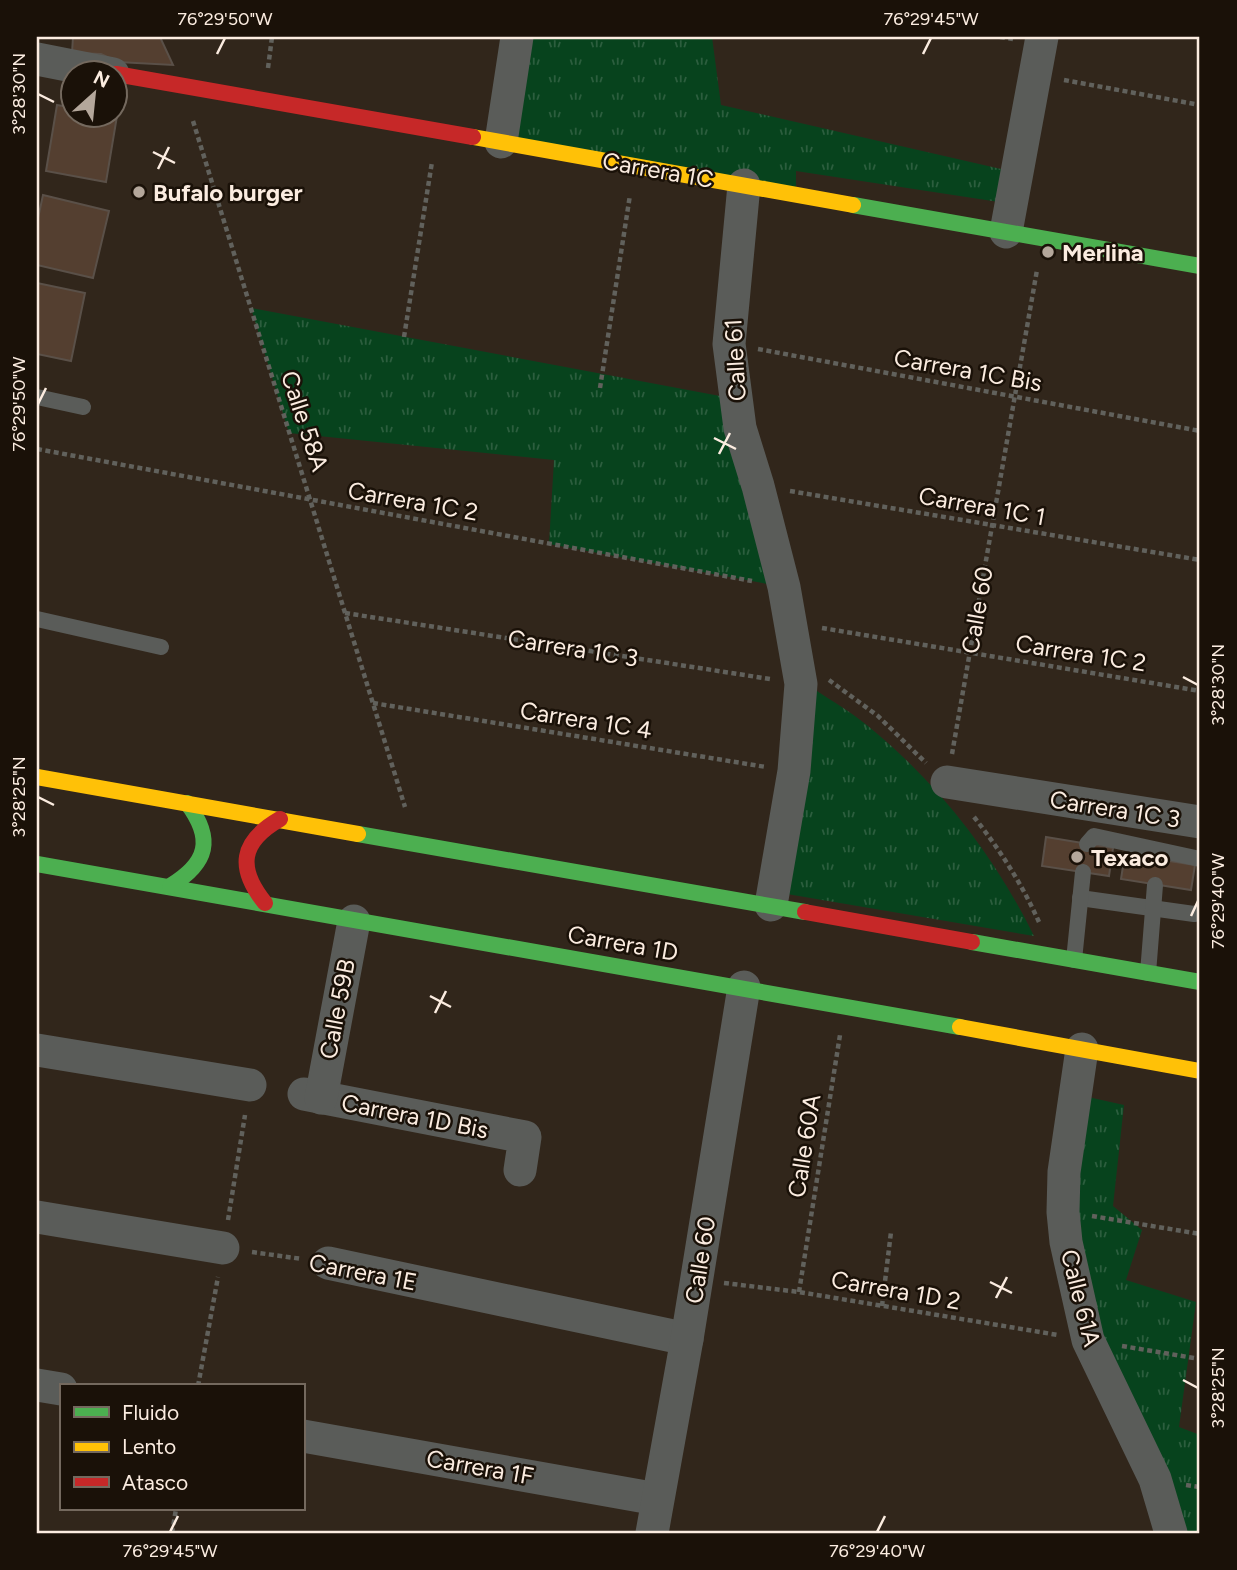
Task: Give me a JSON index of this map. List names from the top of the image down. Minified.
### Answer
{"streets":{"street":["Carrera 1C","Calle 61","Calle 60","Carrera 1C 3","Carrera 1D","Calle 59B","Carrera 1D Bis","Carrera 1E","Calle 61A","Carrera 1F"],"path":["Carrera 1C Bis","Calle 58A","Carrera 1C 2","Carrera 1C 1","Carrera 1C 4","Calle 60A","Carrera 1D 2"]},"crossings":[["Carrera 1C","Calle 61"],["Carrera 1C","Calle 58A"],["Carrera 1C","Calle 60"],["Calle 61","Carrera 1C Bis"],["Calle 61","Carrera 1C 2"],["Calle 61","Carrera 1C 1"],["Calle 61","Carrera 1C 3"],["Calle 61","Carrera 1C 4"],["Carrera 1C Bis","Calle 60"],["Calle 58A","Carrera 1C 2"],["Calle 58A","Carrera 1C 3"],["Calle 58A","Carrera 1C 4"],["Carrera 1C 2","Calle 60"],["Carrera 1C 2","Carrera 1C 3"],["Carrera 1C 1","Calle 60"],["Calle 60","Carrera 1C 3"],["Calle 60","Carrera 1D"],["Calle 60","Carrera 1E"],["Calle 60","Carrera 1D 2"],["Calle 60","Carrera 1F"],["Carrera 1D","Calle 59B"],["Carrera 1D","Calle 60A"],["Carrera 1D","Calle 61A"],["Calle 59B","Carrera 1D Bis"],["Calle 60A","Carrera 1D 2"],["Carrera 1D 2","Calle 61A"]],"places":["Bufalo burger","Merlina","Texaco"],"legend":["Fluido","Lento","Atasco"],"north":"top right","coordinates":["76°29'50\"W","76°29'45\"W","3°28'30\"N","3°28'25\"N","76°29'40\"W"]}
